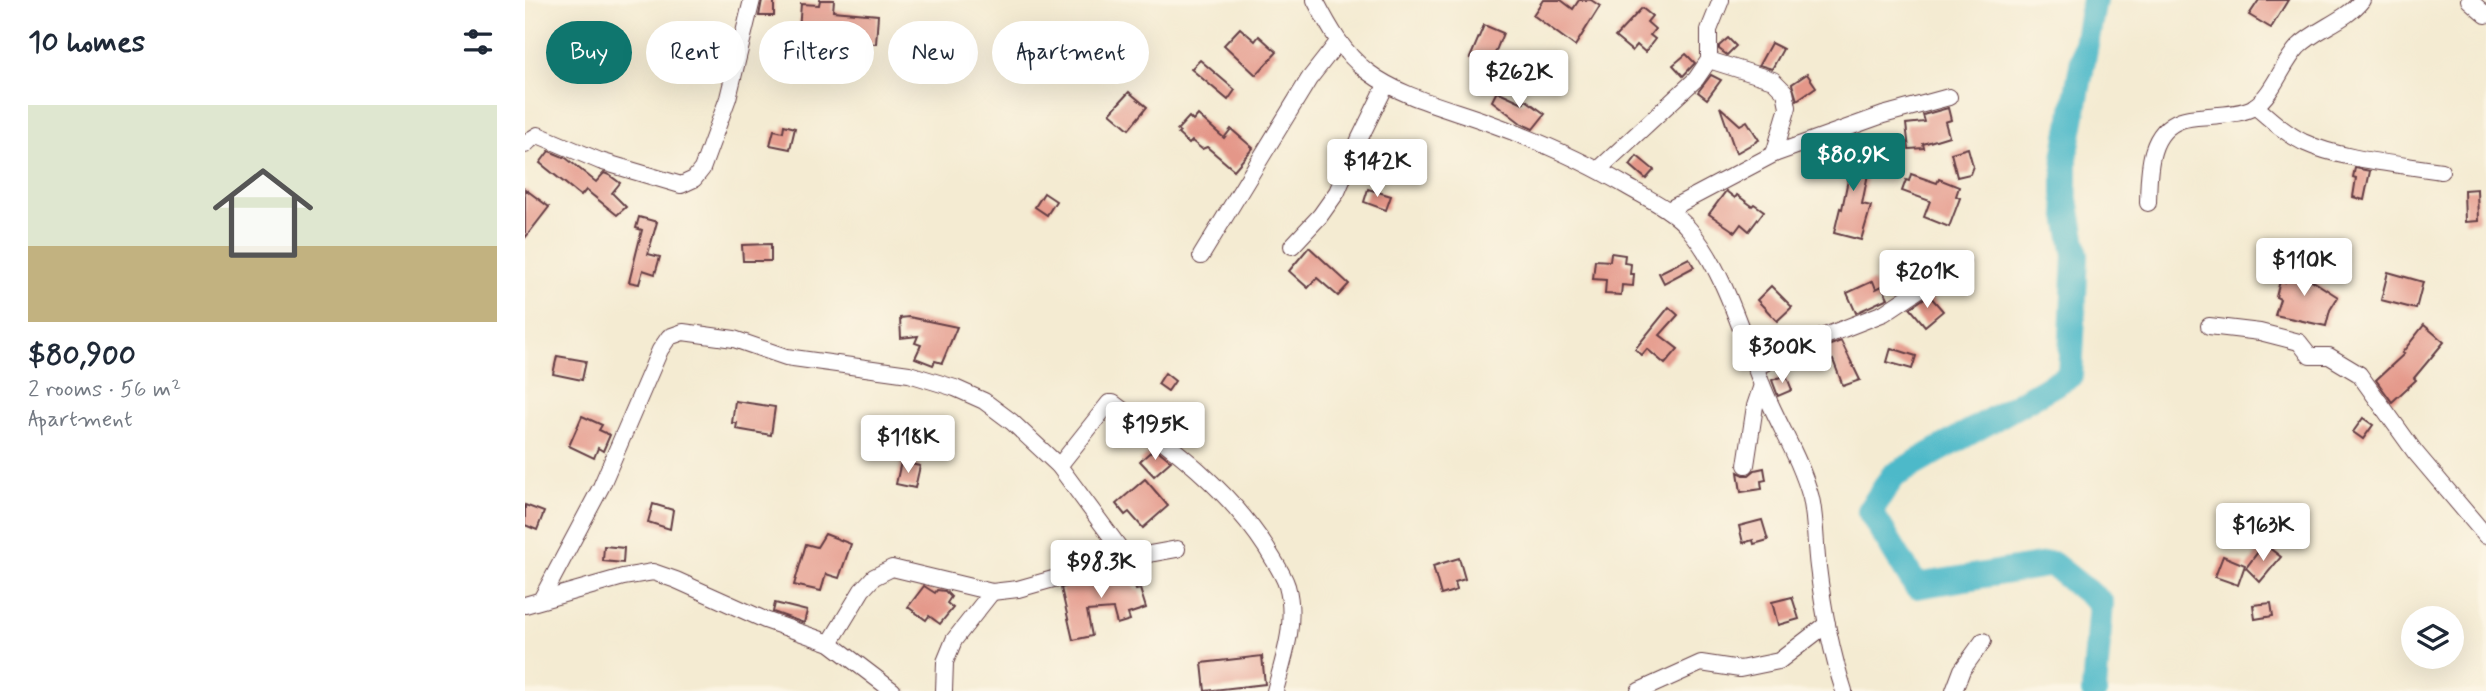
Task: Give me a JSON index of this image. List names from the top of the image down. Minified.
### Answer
{"page":{"heading":"10 homes","chip":["Buy","Rent","Filters","New","Apartment"],"price":["$262K","$80.9K","$142K","$110K","$201K","$300K","$195K","$118K","$163K","$98.3K"],"list":[{"name":"$80,900","note":"2 rooms · 56 m² · Apartment"}]}}
